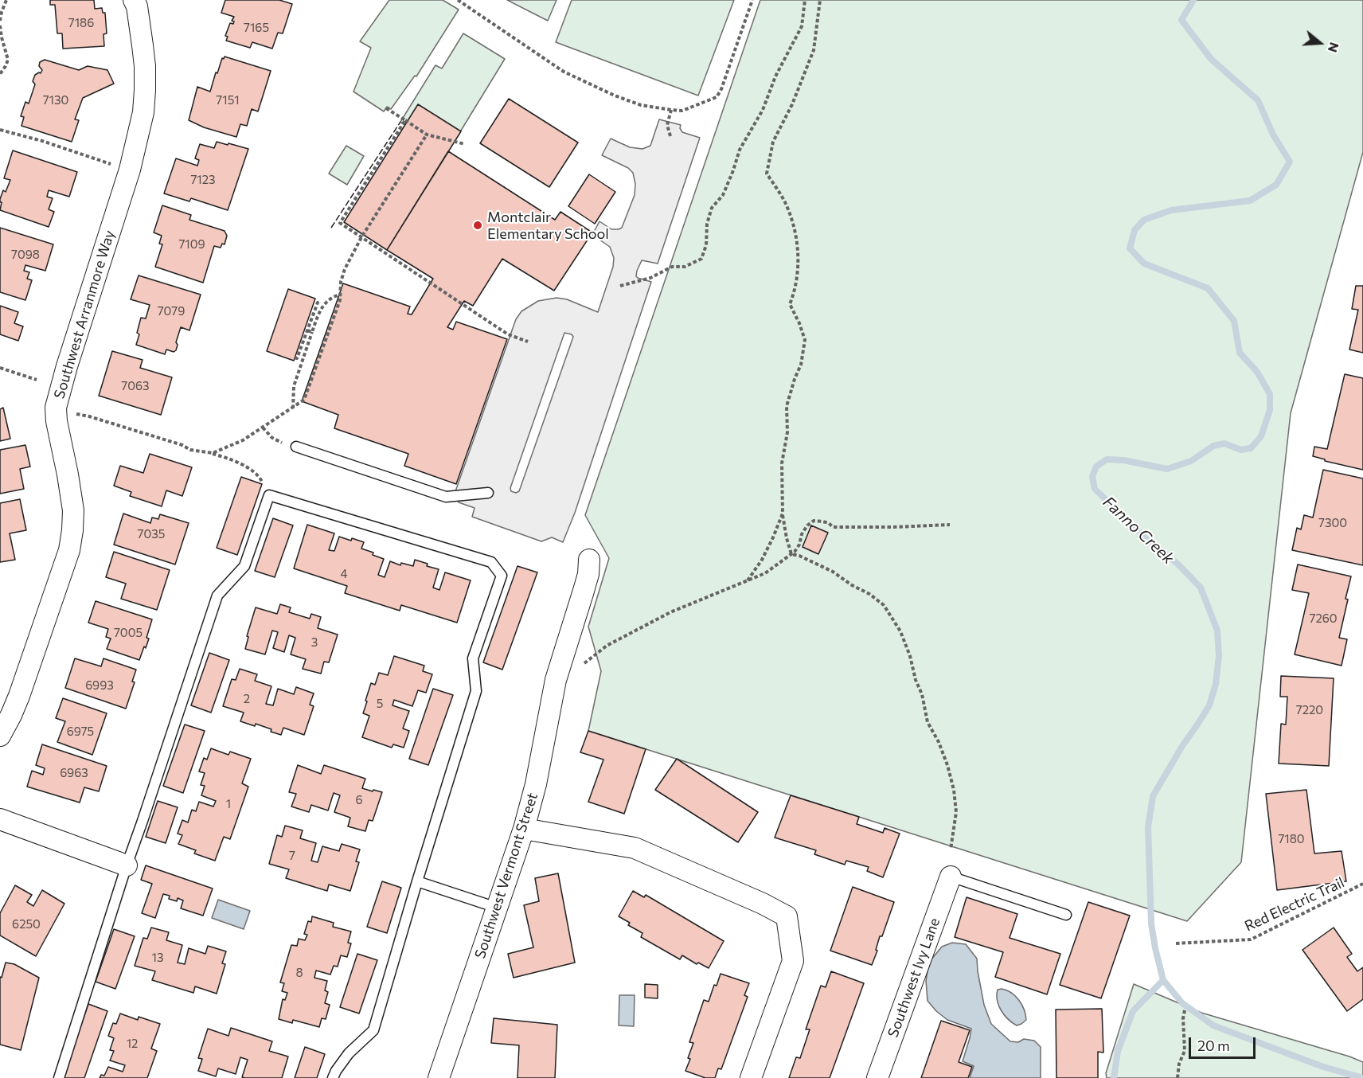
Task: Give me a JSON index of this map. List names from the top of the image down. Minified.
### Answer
{"streets":{"street":["Southwest Arranmore Way","Southwest Vermont Street","Southwest Ivy Lane"],"path":["Red Electric Trail"]},"water":["Fanno Creek"],"places":["Montclair Elementary School"],"house_numbers":["7186","7165","7130","7151","7123","7109","7098","7079","7063","7300","7035","4","7260","7005","3","6993","2","5","7220","6975","6963","6","1","7180","7","6250","13","8","12"],"scale_bar":"20 m","north":"right"}
